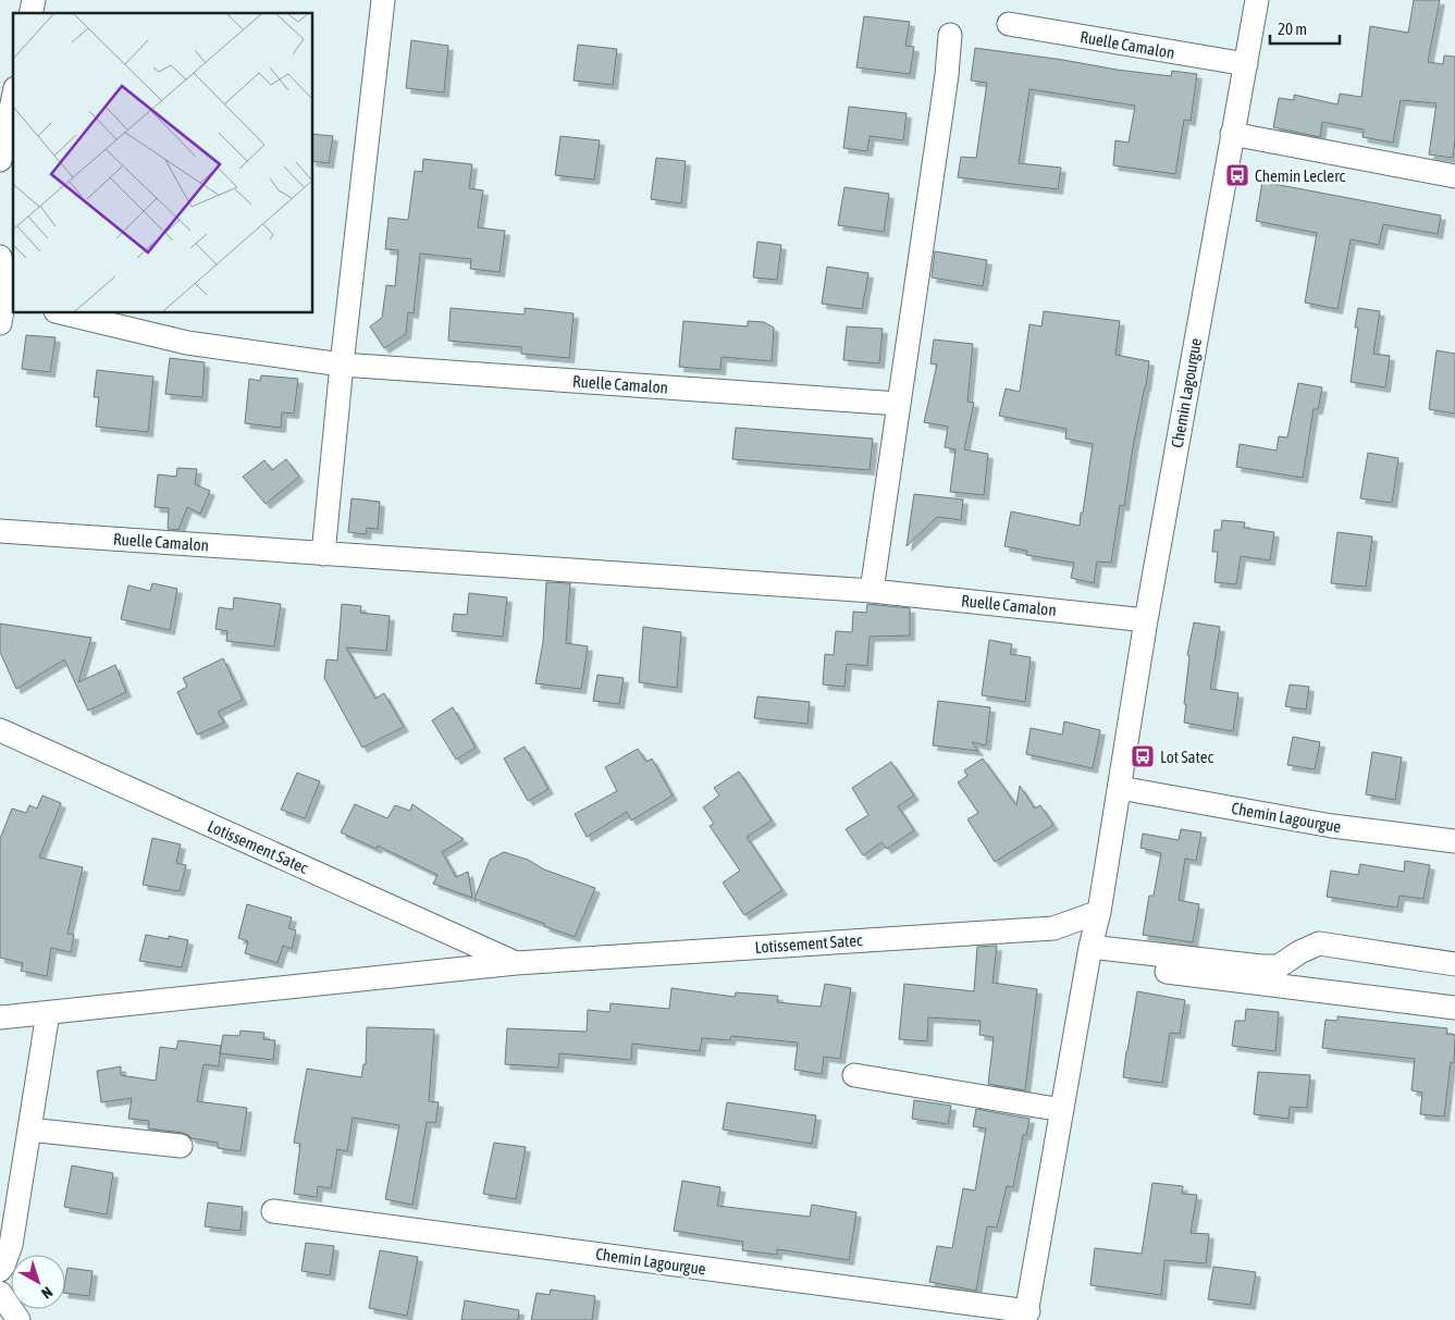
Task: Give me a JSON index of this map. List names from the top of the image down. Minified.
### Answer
{"streets":{"street":["Ruelle Camalon","Chemin Lagourgue","Lotissement Satec"]},"crossings":[["Ruelle Camalon","Chemin Lagourgue"],["Chemin Lagourgue","Lotissement Satec"]],"places":{"bus stop":["Chemin Leclerc","Lot Satec"]},"scale_bar":"20 m","north":"bottom right"}
